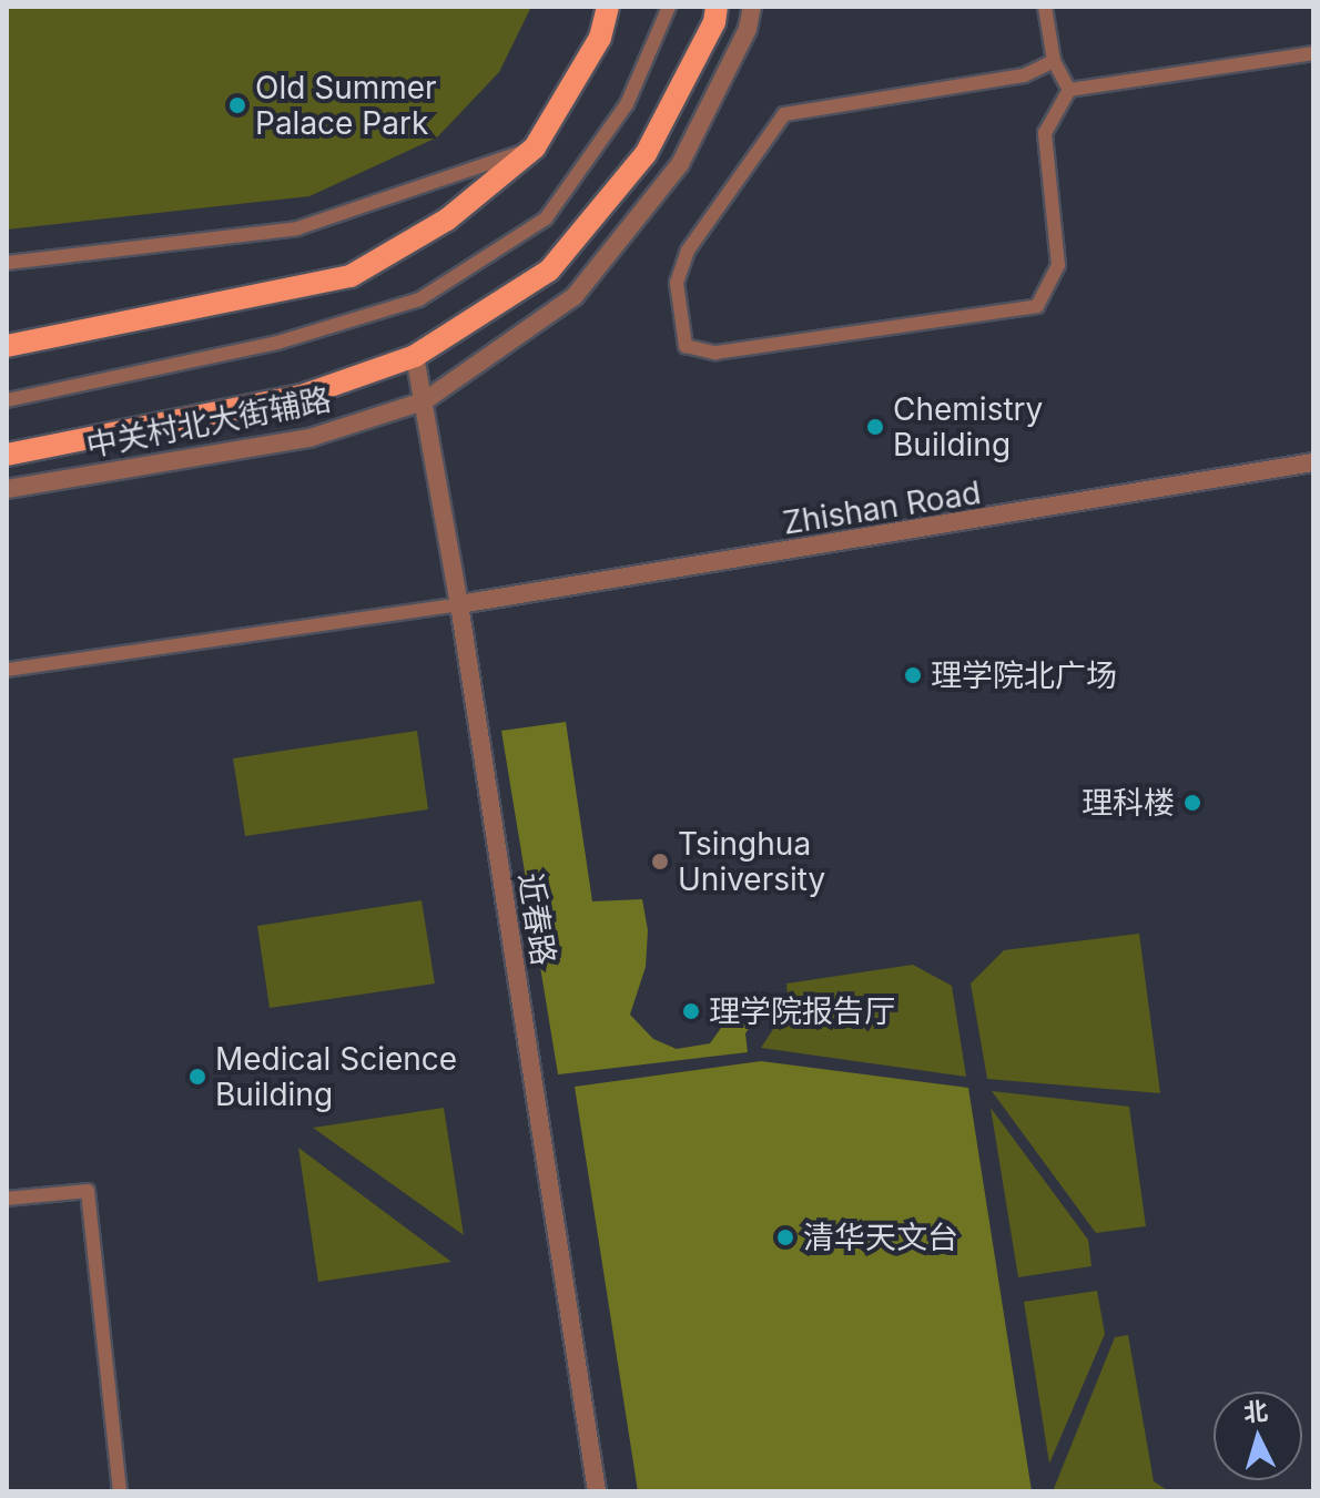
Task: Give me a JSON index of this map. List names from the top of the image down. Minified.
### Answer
{"streets":{"street":["中关村北大街辅路","Zhishan Road","近春路"]},"crossings":[["中关村北大街辅路","近春路"],["Zhishan Road","近春路"]],"places":["Old Summer Palace Park","Chemistry Building","理学院北广场","理科楼","Tsinghua University","理学院报告厅","Medical Science Building","清华天文台"],"north":"top"}
